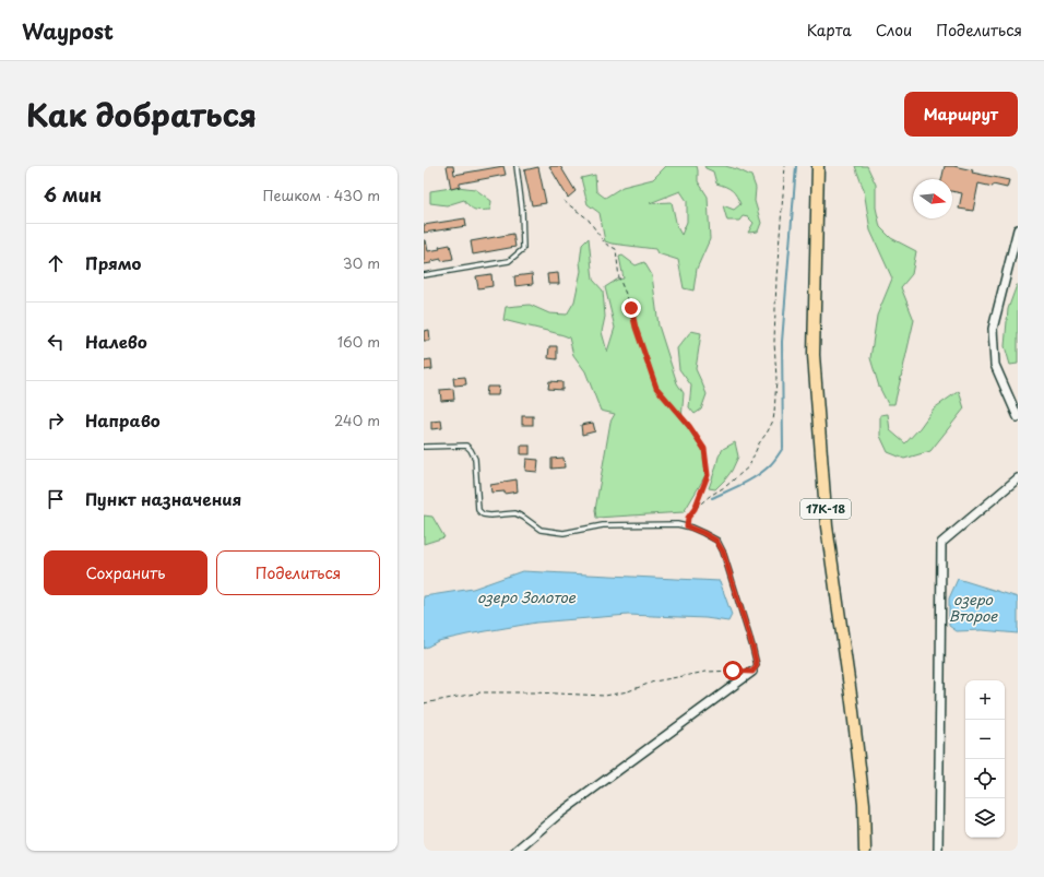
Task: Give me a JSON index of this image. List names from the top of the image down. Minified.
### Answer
{"streets":{"main road":["17К-18"]},"water":["озеро Золотое","озеро Второе"],"north":"right","page":{"header":"Waypost","nav":["Карта","Слои","Поделиться"],"title":"Как добраться","buttons":["Маршрут",["Сохранить","Поделиться"]],"heading":["6 мин","Пешком · 430 m"],"list":[["Прямо","30 m"],["Налево","160 m"],["Направо","240 m"],"Пункт назначения"],"map_buttons":["+","−"]}}
